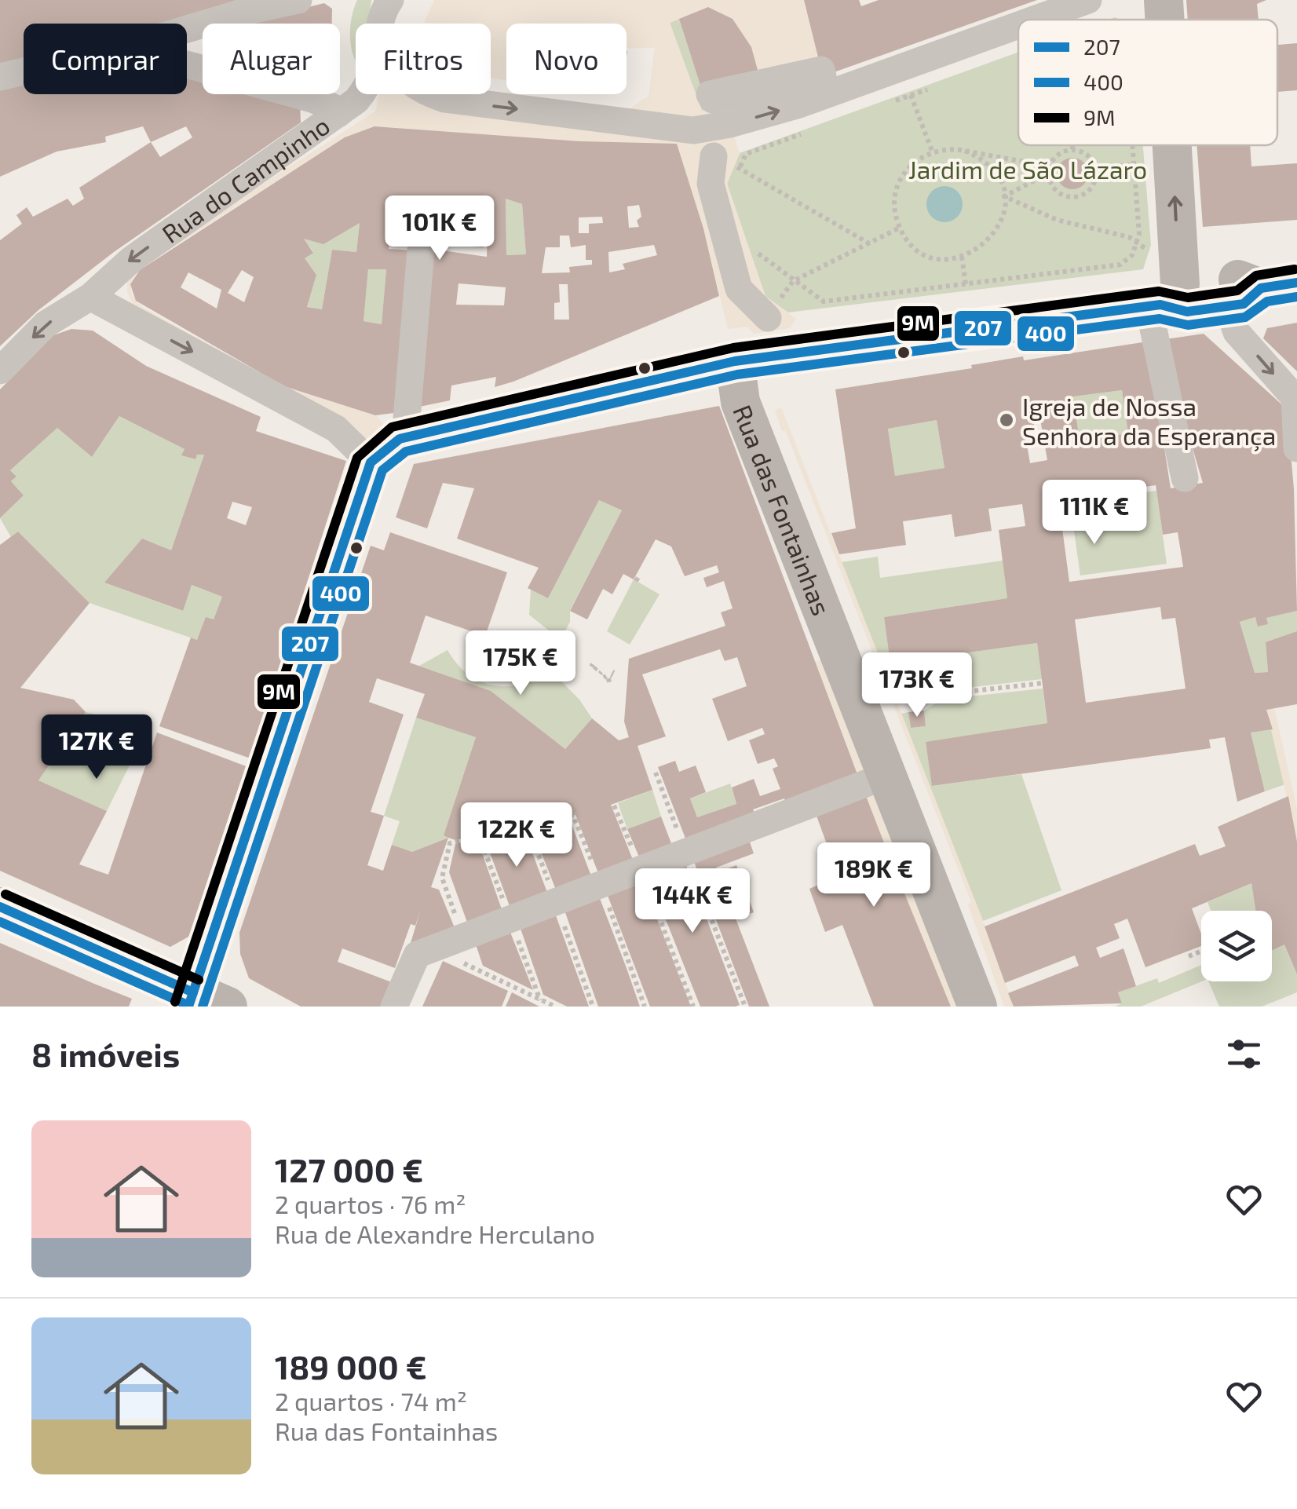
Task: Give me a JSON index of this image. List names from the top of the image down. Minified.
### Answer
{"streets":{"main road":["Rua das Fontainhas"],"street":["Rua do Campinho"]},"one_way":["Rua do Campinho"],"parks":["Jardim de São Lázaro"],"places":["Igreja de Nossa Senhora da Esperança"],"lines":["transit line 9M","transit line 207","transit line 400"],"legend":["207","400","9M"],"page":{"chip":["Comprar","Alugar","Filtros","Novo"],"price":["101K €","111K €","175K €","173K €","127K €","122K €","189K €","144K €"],"heading":"8 imóveis","list":[{"name":"127 000 €","note":"2 quartos · 76 m² · Rua de Alexandre Herculano"},{"name":"189 000 €","note":"2 quartos · 74 m² · Rua das Fontainhas"}]}}
